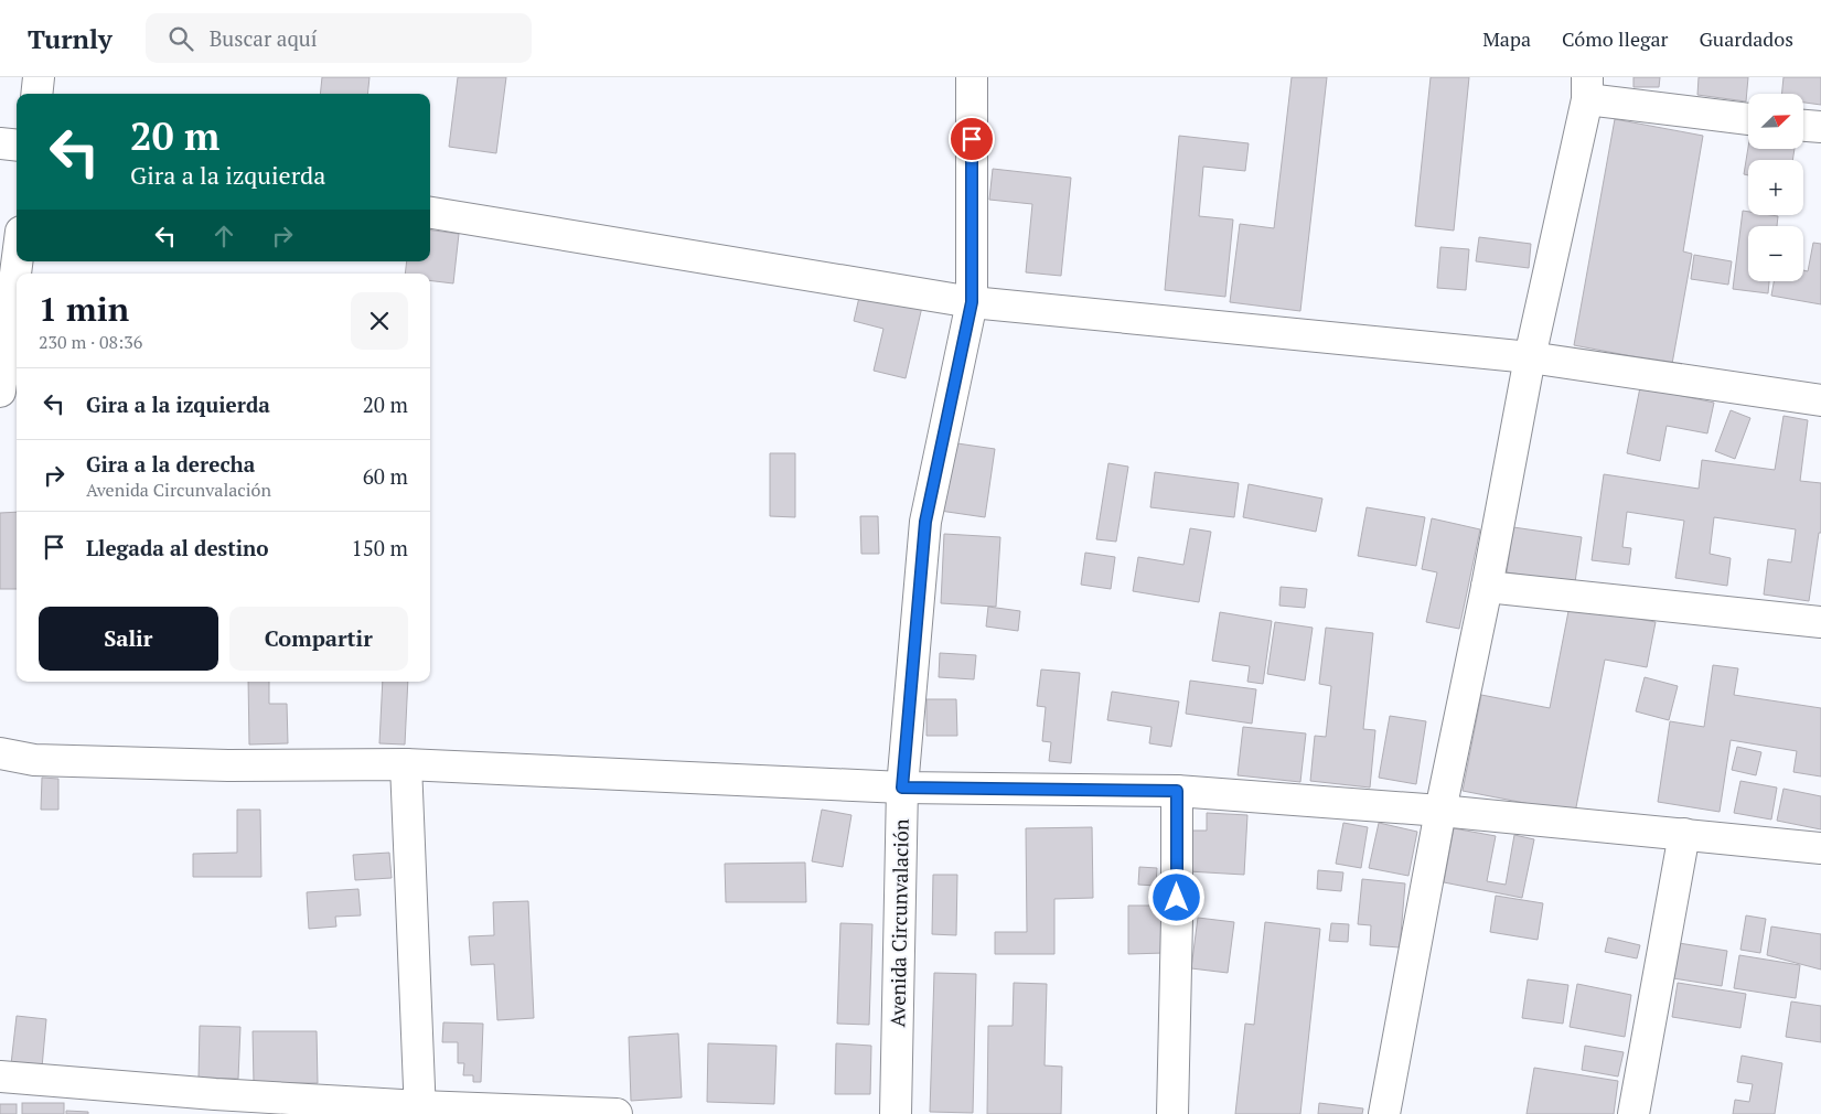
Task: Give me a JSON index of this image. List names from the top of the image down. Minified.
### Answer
{"streets":{"street":["Avenida Circunvalación"]},"north":"top right","page":{"header":"Turnly","search":"Buscar aquí","nav":["Mapa","Cómo llegar","Guardados"],"map_buttons":["+","−"],"turn":["20 m","Gira a la izquierda"],"heading":["1 min","230 m · 08:36"],"list":[{"name":"Gira a la izquierda","value":"20 m"},{"name":"Gira a la derecha","note":"Avenida Circunvalación","value":"60 m"},{"name":"Llegada al destino","value":"150 m"}],"buttons":["Salir","Compartir"]}}
